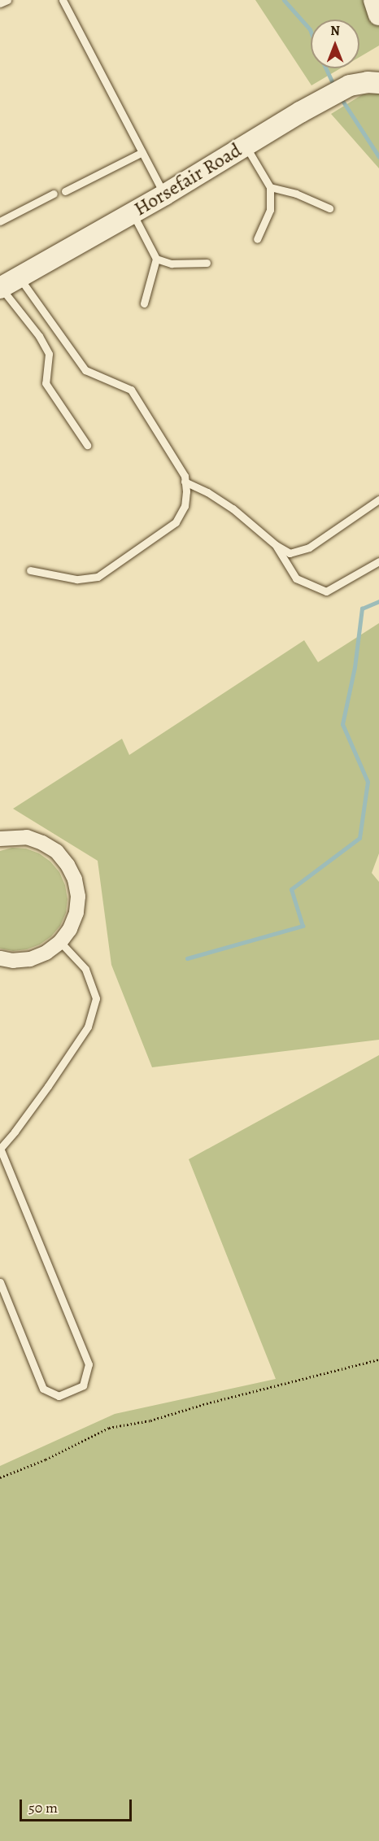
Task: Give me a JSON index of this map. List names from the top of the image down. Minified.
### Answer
{"streets":{"street":["Horsefair Road"]},"scale_bar":"50 m","north":"top"}
